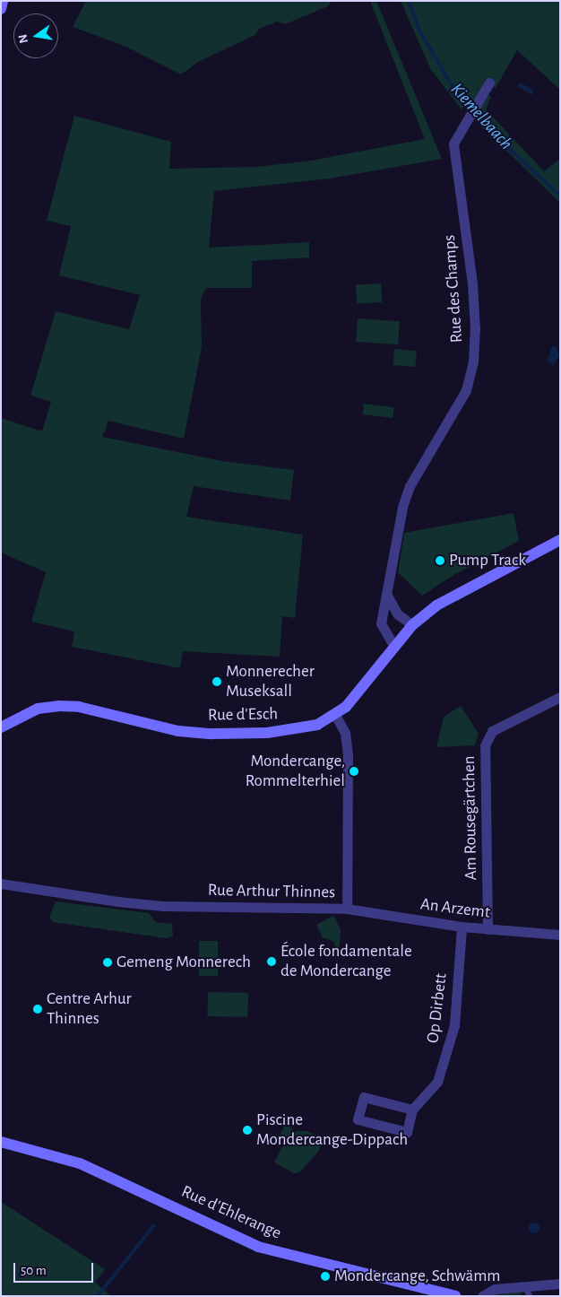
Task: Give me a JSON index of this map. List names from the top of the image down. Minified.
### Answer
{"streets":{"main road":["Rue d'Esch","Rue d'Ehlerange"],"street":["Rue des Champs","Am Rousegärtchen","Rue Arthur Thinnes","An Arzemt","Op Dirbett"]},"crossings":[["Rue des Champs","Rue d'Esch"],["Rue d'Esch","Rue Arthur Thinnes"],["Am Rousegärtchen","An Arzemt"],["Rue Arthur Thinnes","An Arzemt"],["An Arzemt","Op Dirbett"]],"water":["Kiemelbaach"],"places":["Pump Track","Monnerecher Museksall","Mondercange, Rommelterhiel","École fondamentale de Mondercange","Gemeng Monnerech","Centre Arhur Thinnes","Piscine Mondercange-Dippach","Mondercange, Schwämm"],"scale_bar":"50 m","north":"left"}
